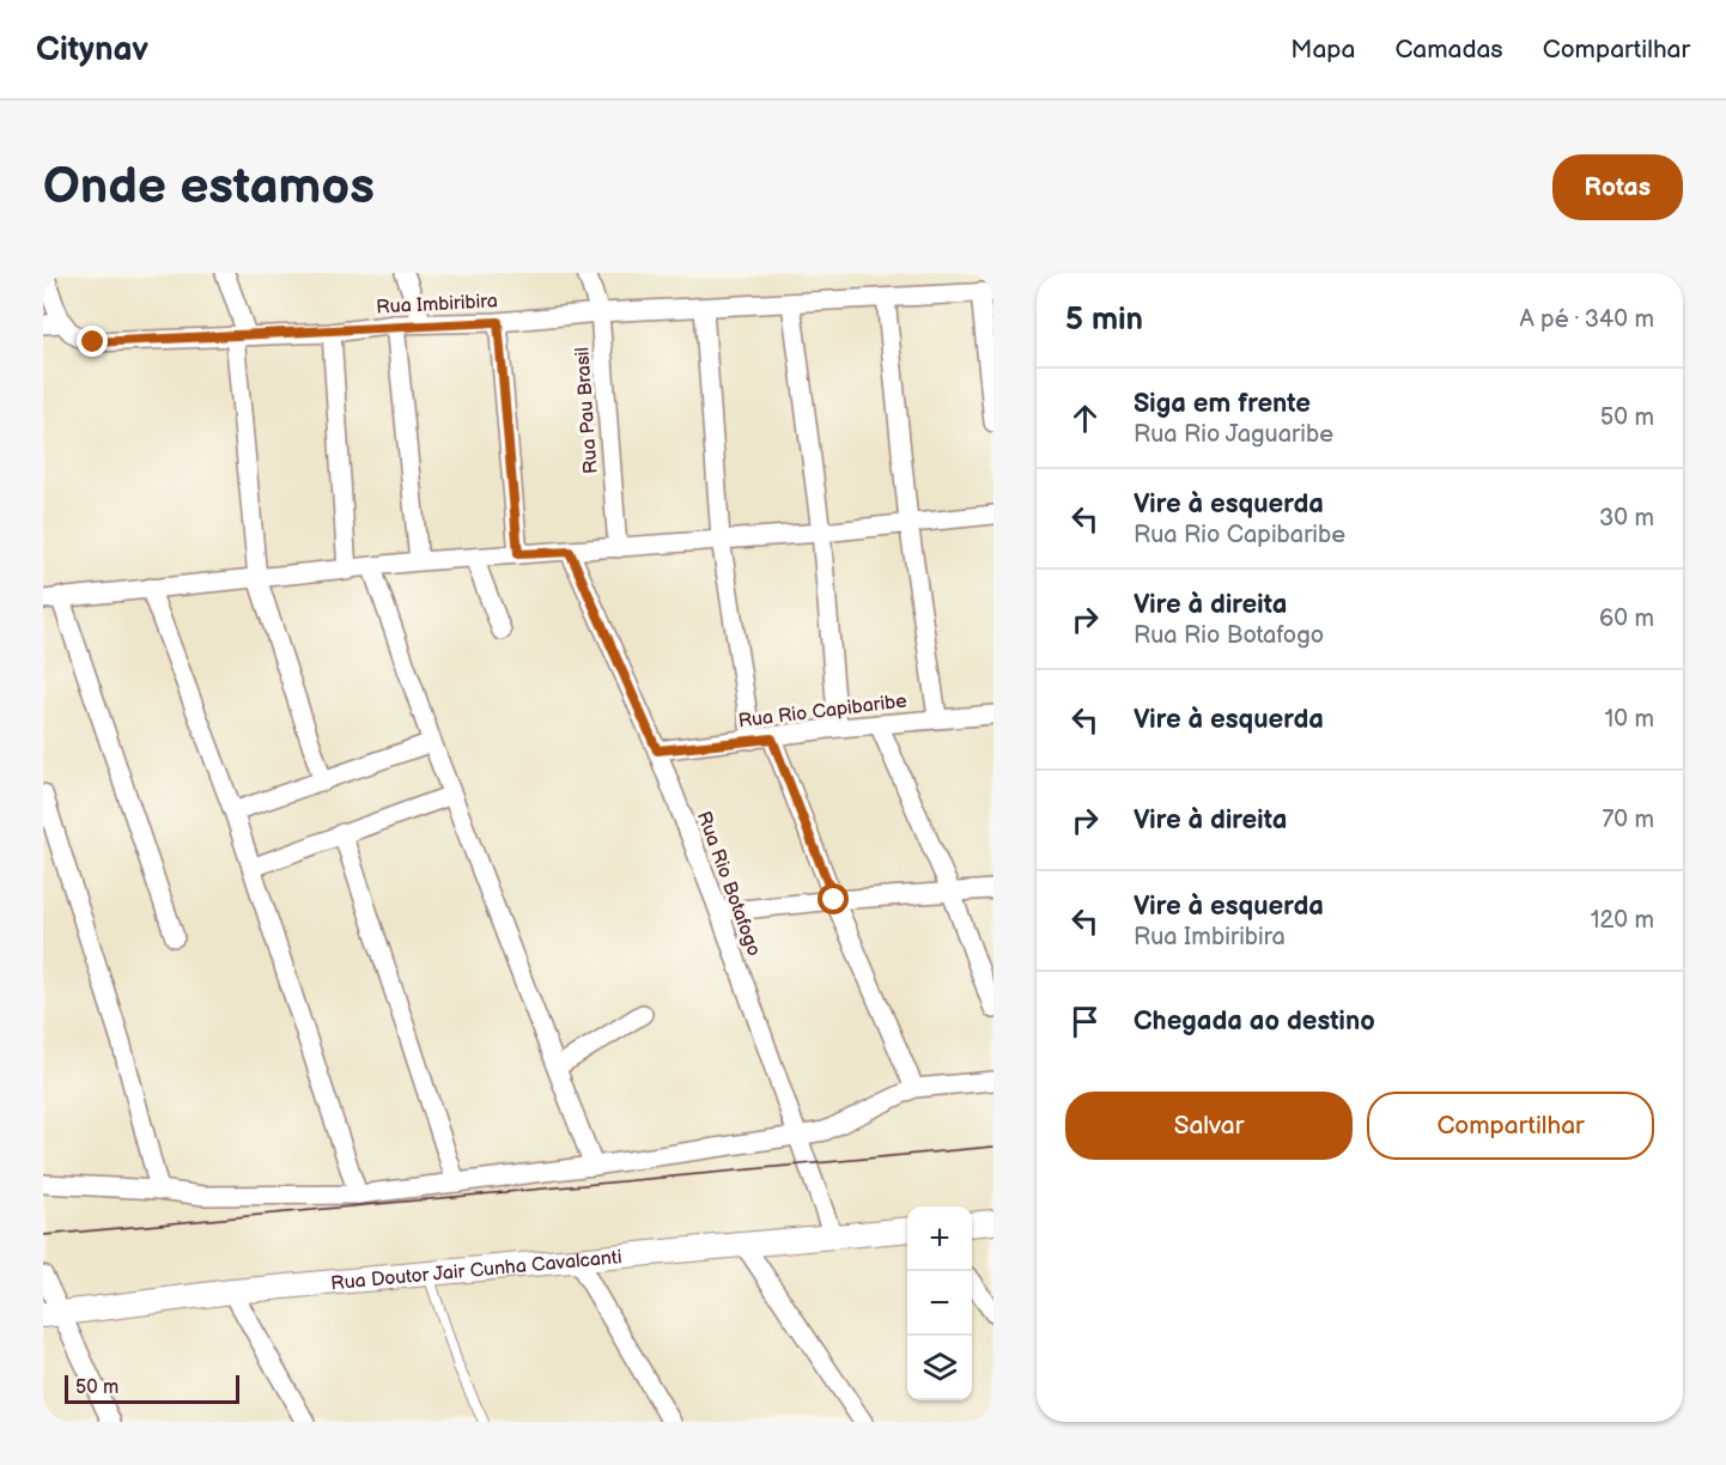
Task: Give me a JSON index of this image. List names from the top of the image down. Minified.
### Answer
{"streets":{"street":["Rua Imbiribira","Rua Pau Brasil","Rua Rio Capibaribe","Rua Rio Botafogo","Rua Doutor Jair Cunha Cavalcanti"]},"crossings":[["Rua Imbiribira","Rua Pau Brasil"],["Rua Rio Capibaribe","Rua Rio Botafogo"],["Rua Rio Botafogo","Rua Doutor Jair Cunha Cavalcanti"]],"scale_bar":"50 m","page":{"header":"Citynav","nav":["Mapa","Camadas","Compartilhar"],"buttons":["Rotas",["Salvar","Compartilhar"]],"title":"Onde estamos","heading":["5 min","A pé · 340 m"],"list":[["Siga em frente","Rua Rio Jaguaribe","50 m"],["Vire à esquerda","Rua Rio Capibaribe","30 m"],["Vire à direita","Rua Rio Botafogo","60 m"],["Vire à esquerda","10 m"],["Vire à direita","70 m"],["Vire à esquerda","Rua Imbiribira","120 m"],"Chegada ao destino"],"map_buttons":["+","−"],"scale":"50 m"}}
